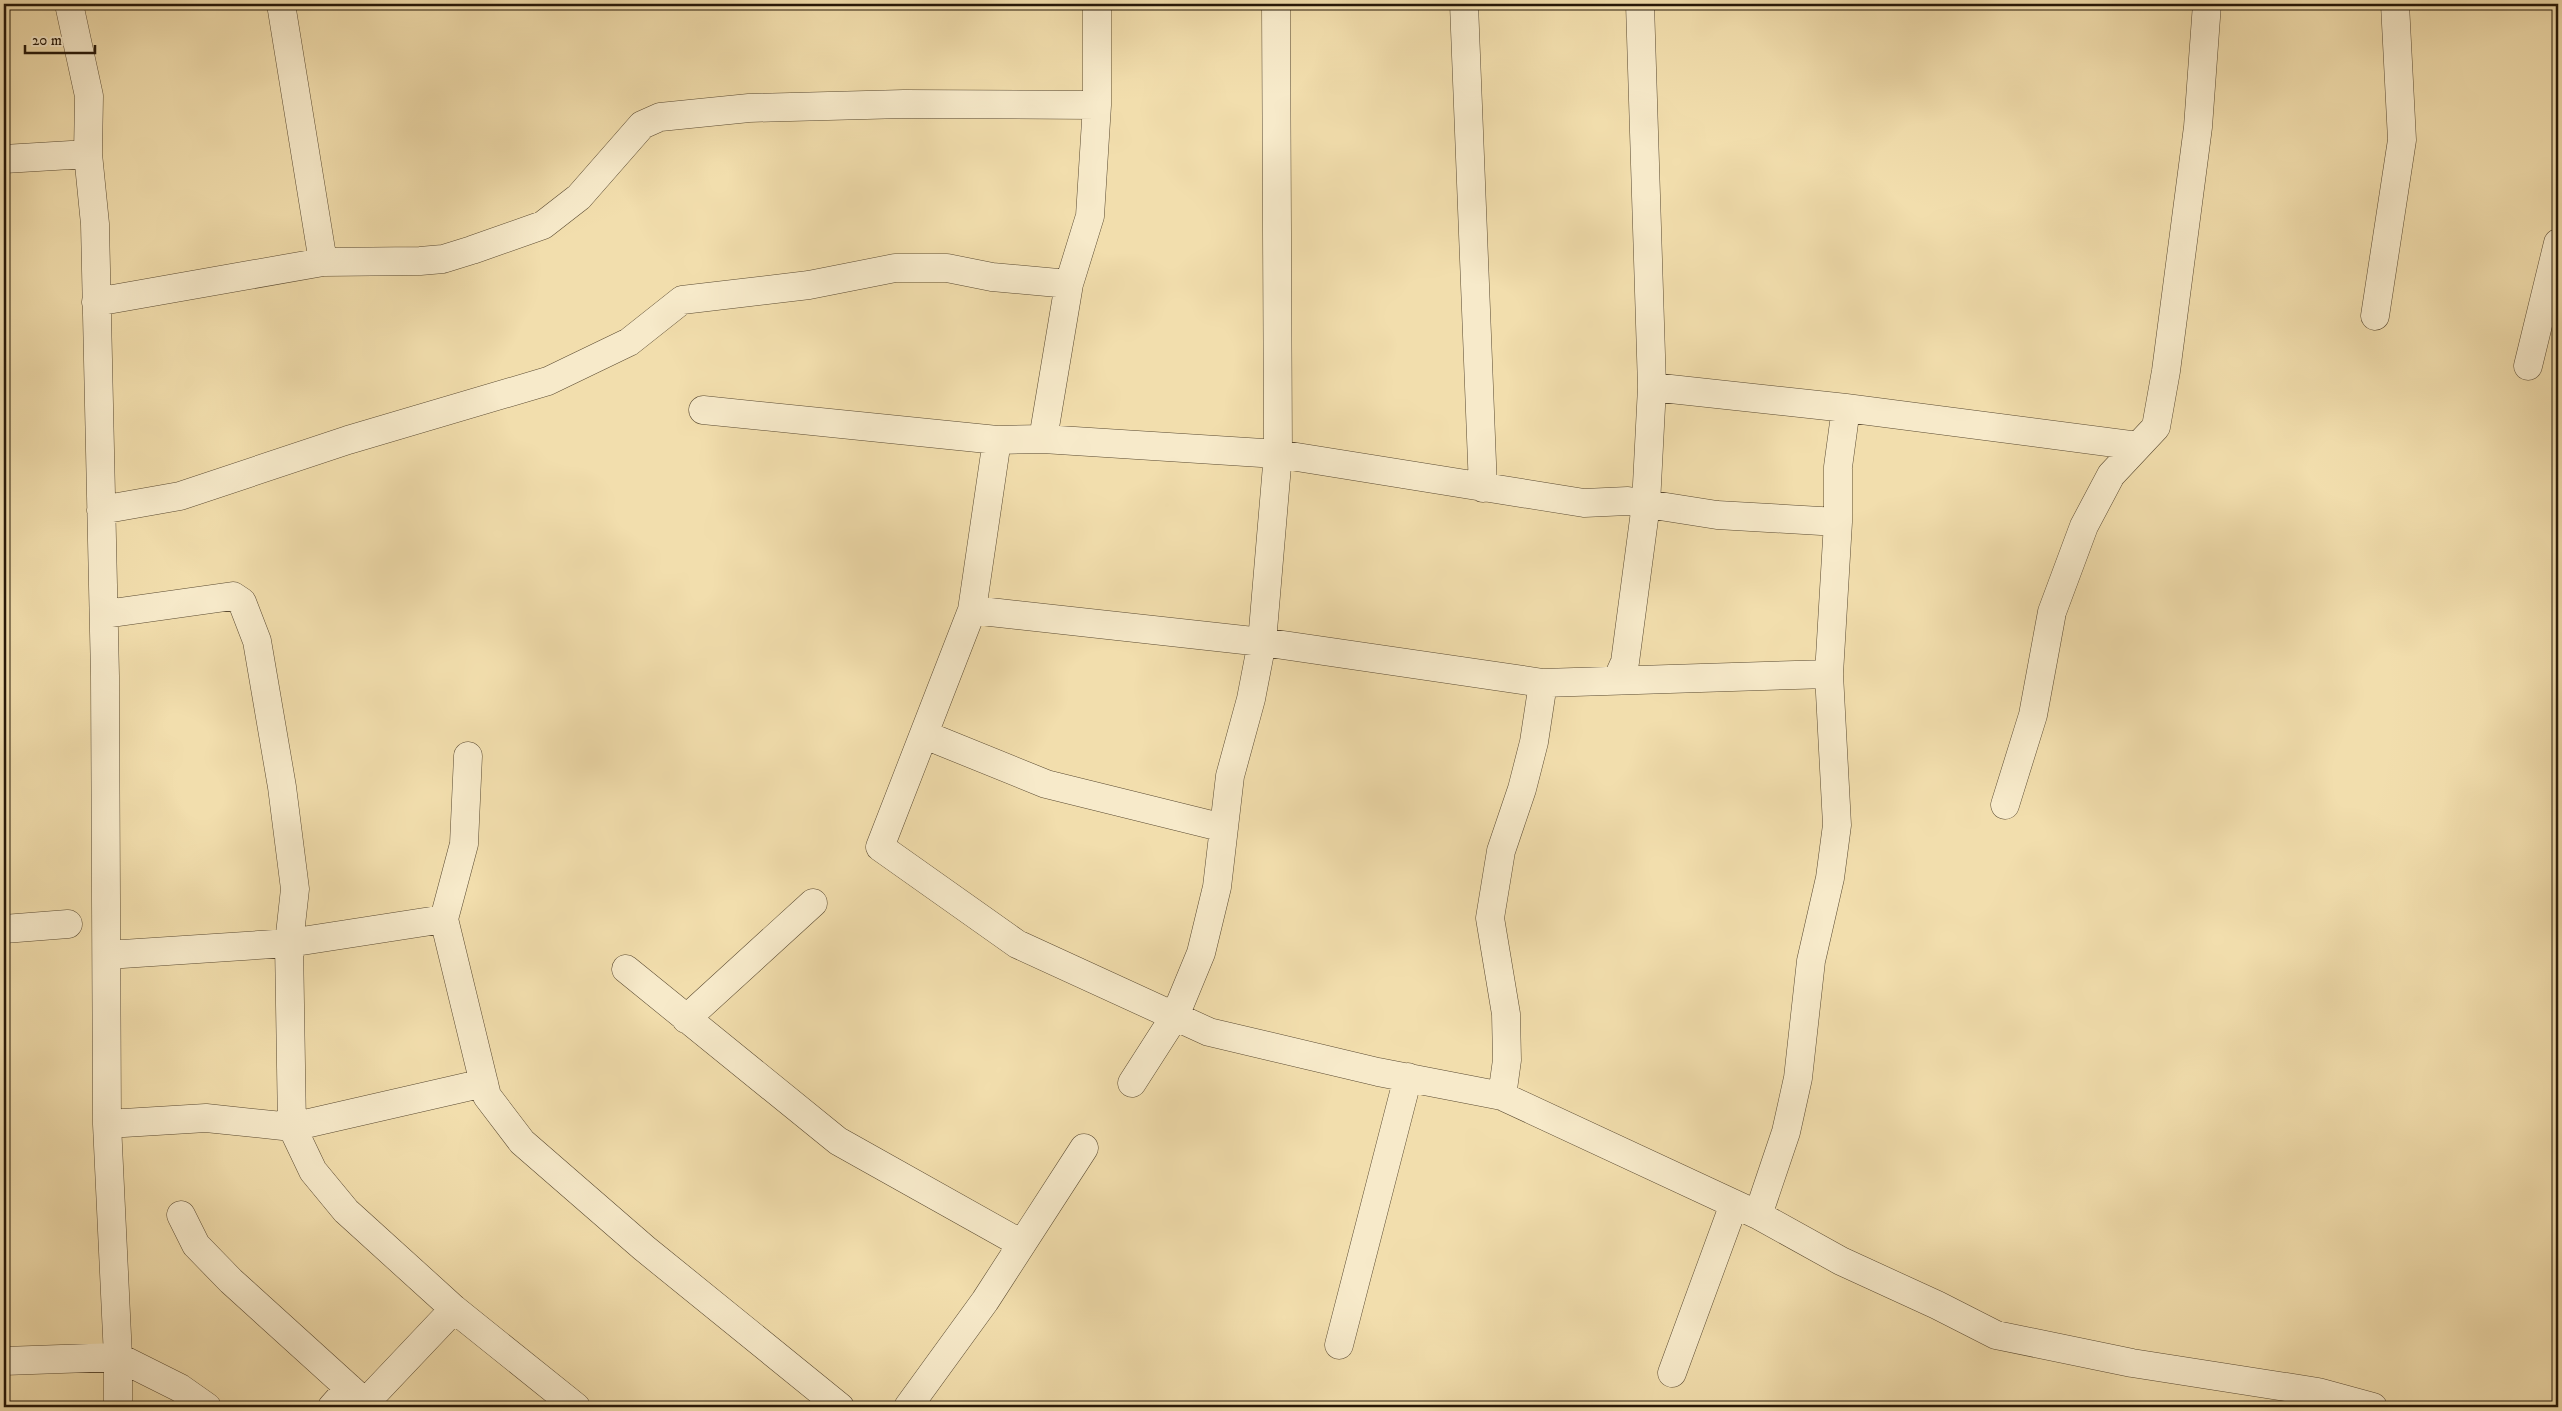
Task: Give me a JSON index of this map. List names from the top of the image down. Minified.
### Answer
{"scale_bar":"20 m"}
